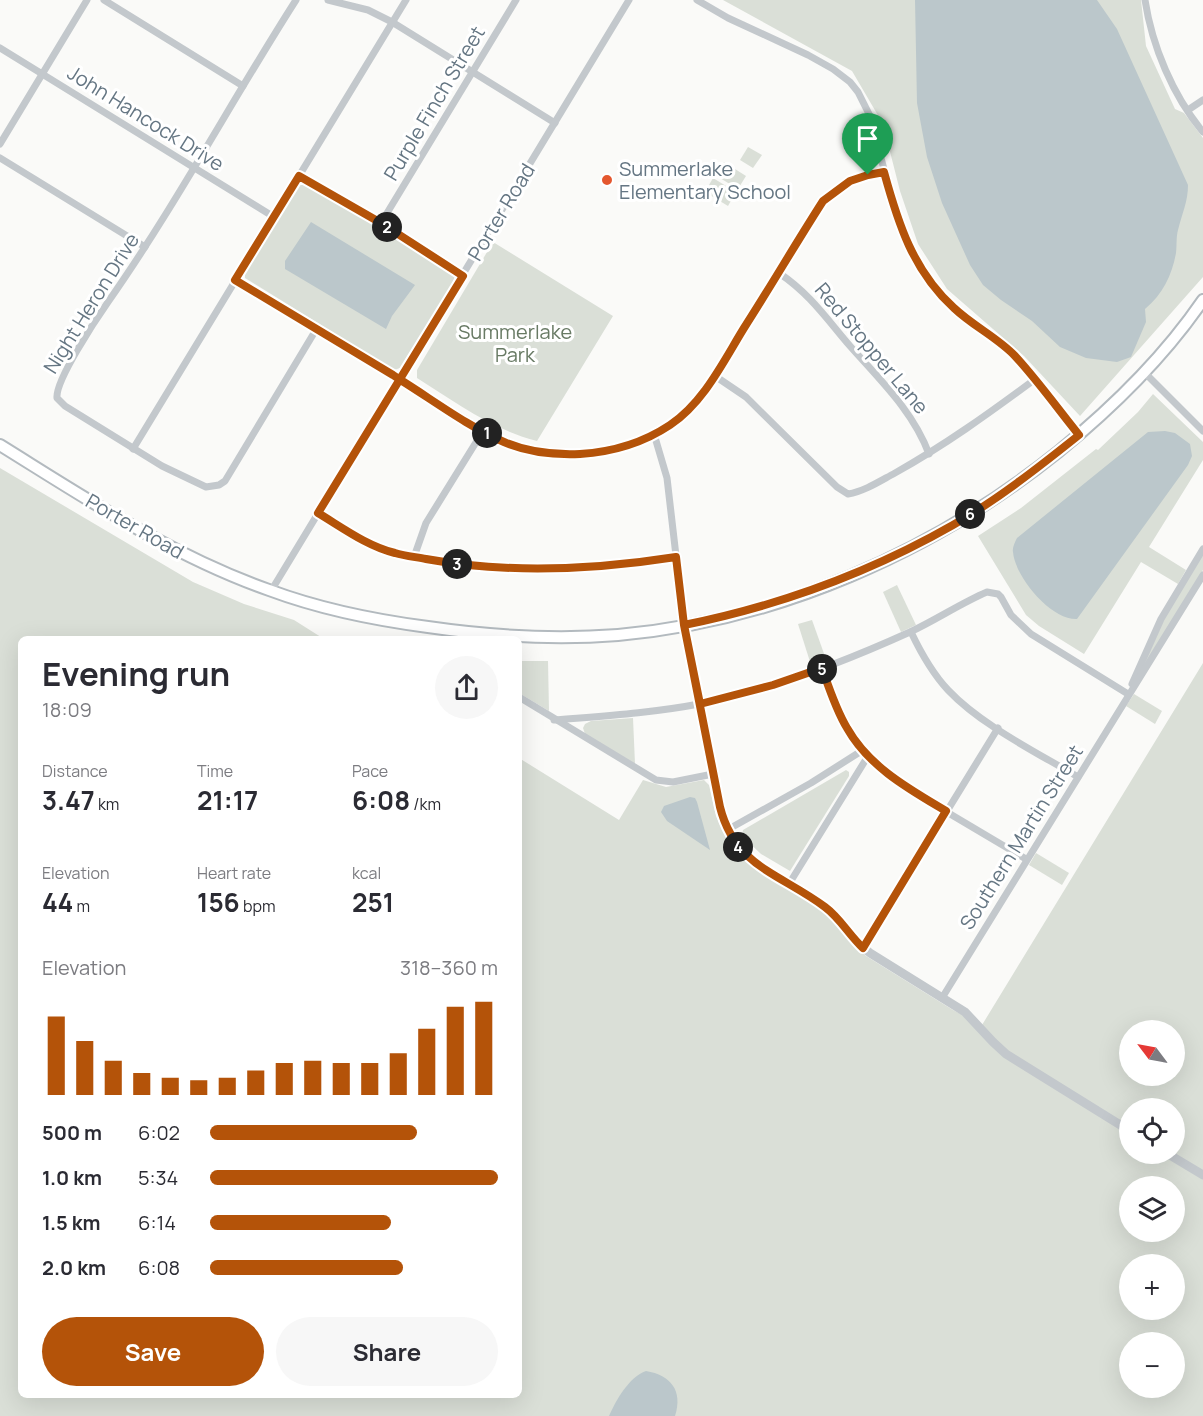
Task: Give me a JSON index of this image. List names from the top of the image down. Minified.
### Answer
{"streets":{"main road":["Porter Road"],"street":["Purple Finch Street","John Hancock Drive","Night Heron Drive","Red Stopper Lane","Southern Martin Street"]},"crossings":[["John Hancock Drive","Night Heron Drive"]],"parks":["Summerlake Park"],"places":["Summerlake Elementary School"],"north":"top left","page":{"pins":["2","1","6","3","5","4"],"heading":["Evening run","18:09"],"stats":[["Distance","3.47 km"],["Time","21:17"],["Pace","6:08 /km"],["Elevation","44 m"],["Heart rate","156 bpm"],["kcal","251"]],"chart":["Elevation","318–360 m"],"map_buttons":["+","−"],"list":[{"name":"500 m","note":"6:02"},{"name":"1.0 km","note":"5:34"},{"name":"1.5 km","note":"6:14"},{"name":"2.0 km","note":"6:08"}],"buttons":["Save","Share"]}}
